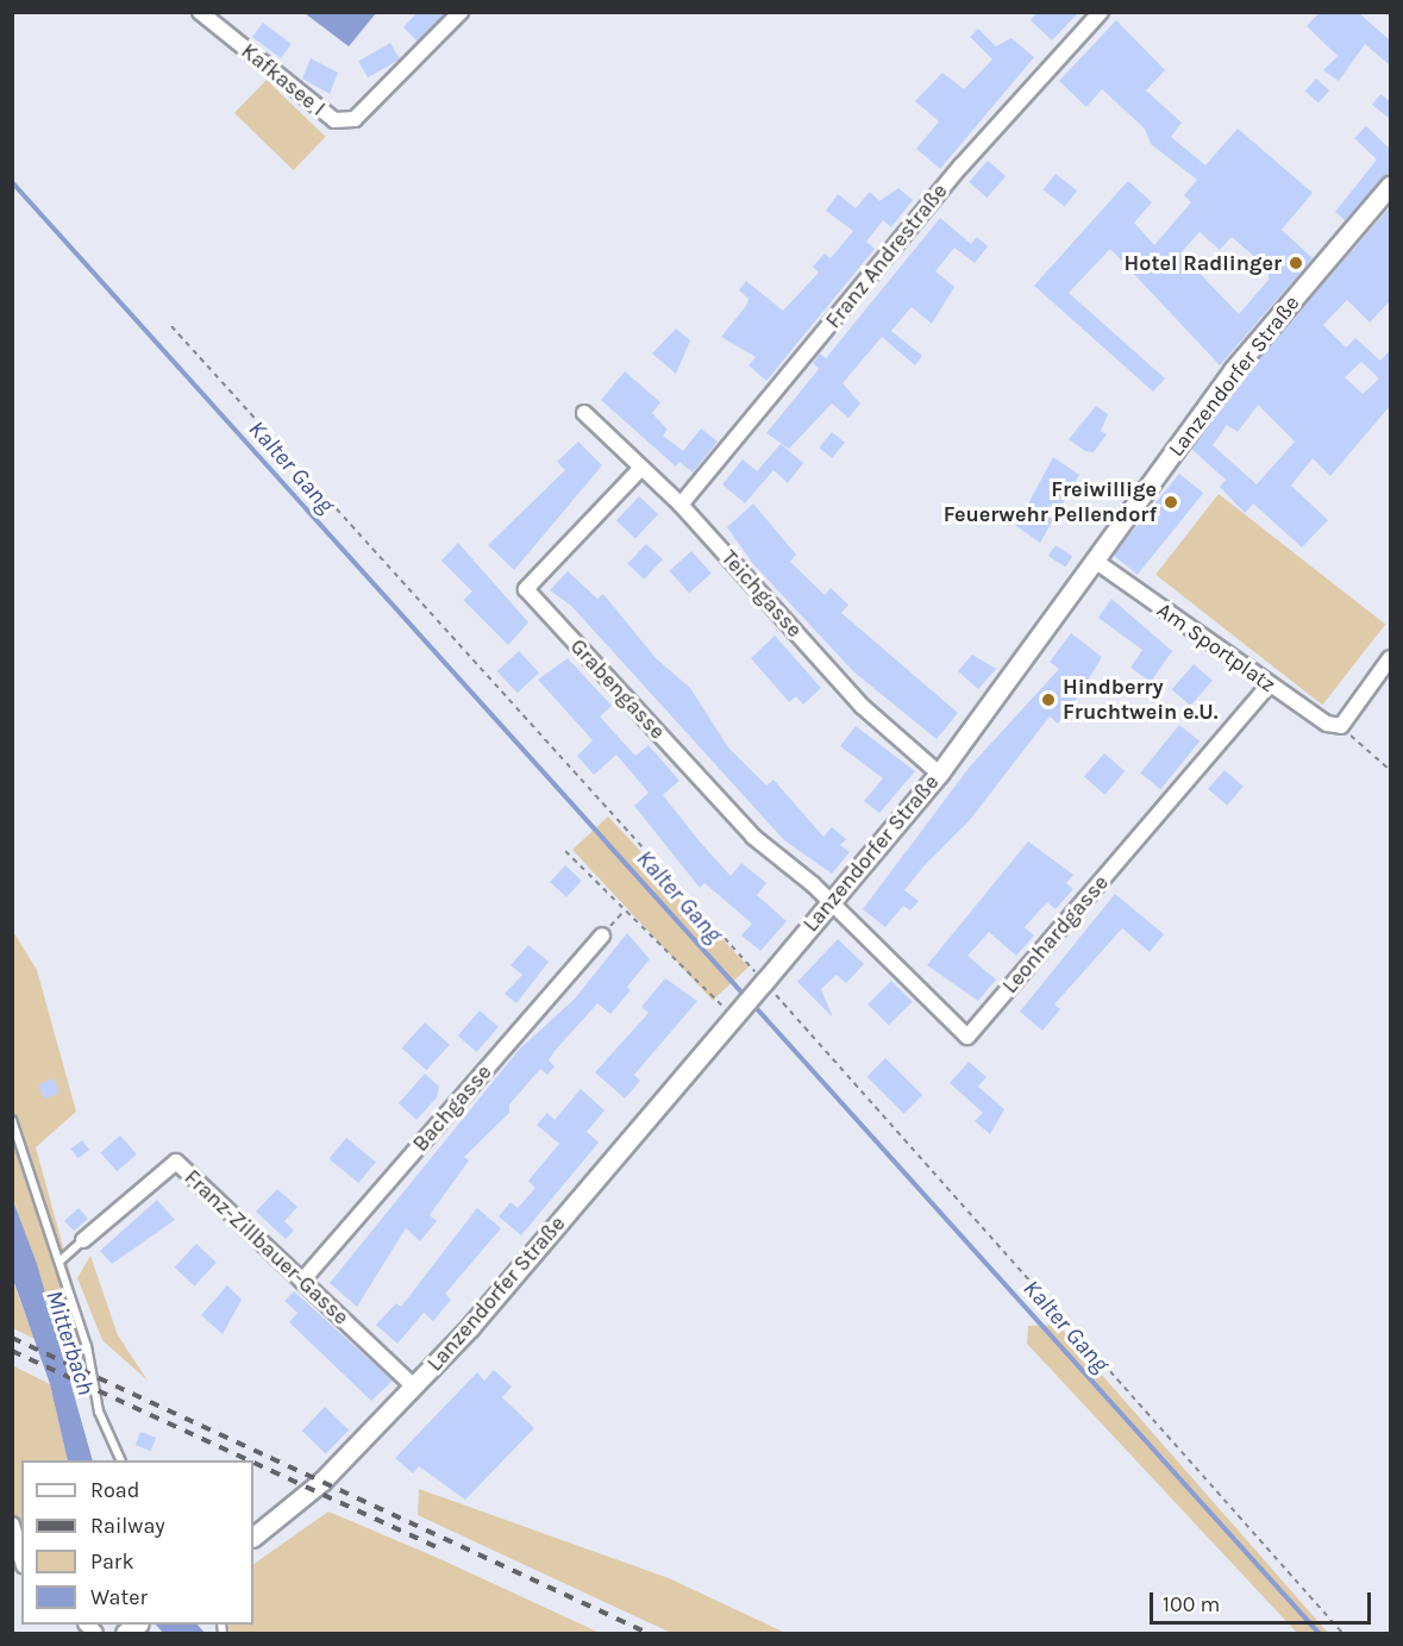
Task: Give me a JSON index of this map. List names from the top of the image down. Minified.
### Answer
{"streets":{"street":["Kafkasee I","Franz Andrestraße","Lanzendorfer Straße","Teichgasse","Am Sportplatz","Grabengasse","Leonhardgasse","Bachgasse","Franz-Zillbauer-Gasse"]},"crossings":[["Franz Andrestraße","Teichgasse"],["Lanzendorfer Straße","Teichgasse"],["Lanzendorfer Straße","Am Sportplatz"],["Lanzendorfer Straße","Grabengasse"],["Lanzendorfer Straße","Leonhardgasse"],["Lanzendorfer Straße","Franz-Zillbauer-Gasse"],["Teichgasse","Grabengasse"],["Am Sportplatz","Leonhardgasse"],["Grabengasse","Leonhardgasse"],["Bachgasse","Franz-Zillbauer-Gasse"]],"water":["Kalter Gang","Mitterbach"],"places":["Hotel Radlinger","Freiwillige Feuerwehr Pellendorf","Hindberry Fruchtwein e.U."],"legend":["Road","Railway","Park","Water"],"scale_bar":"100 m"}
